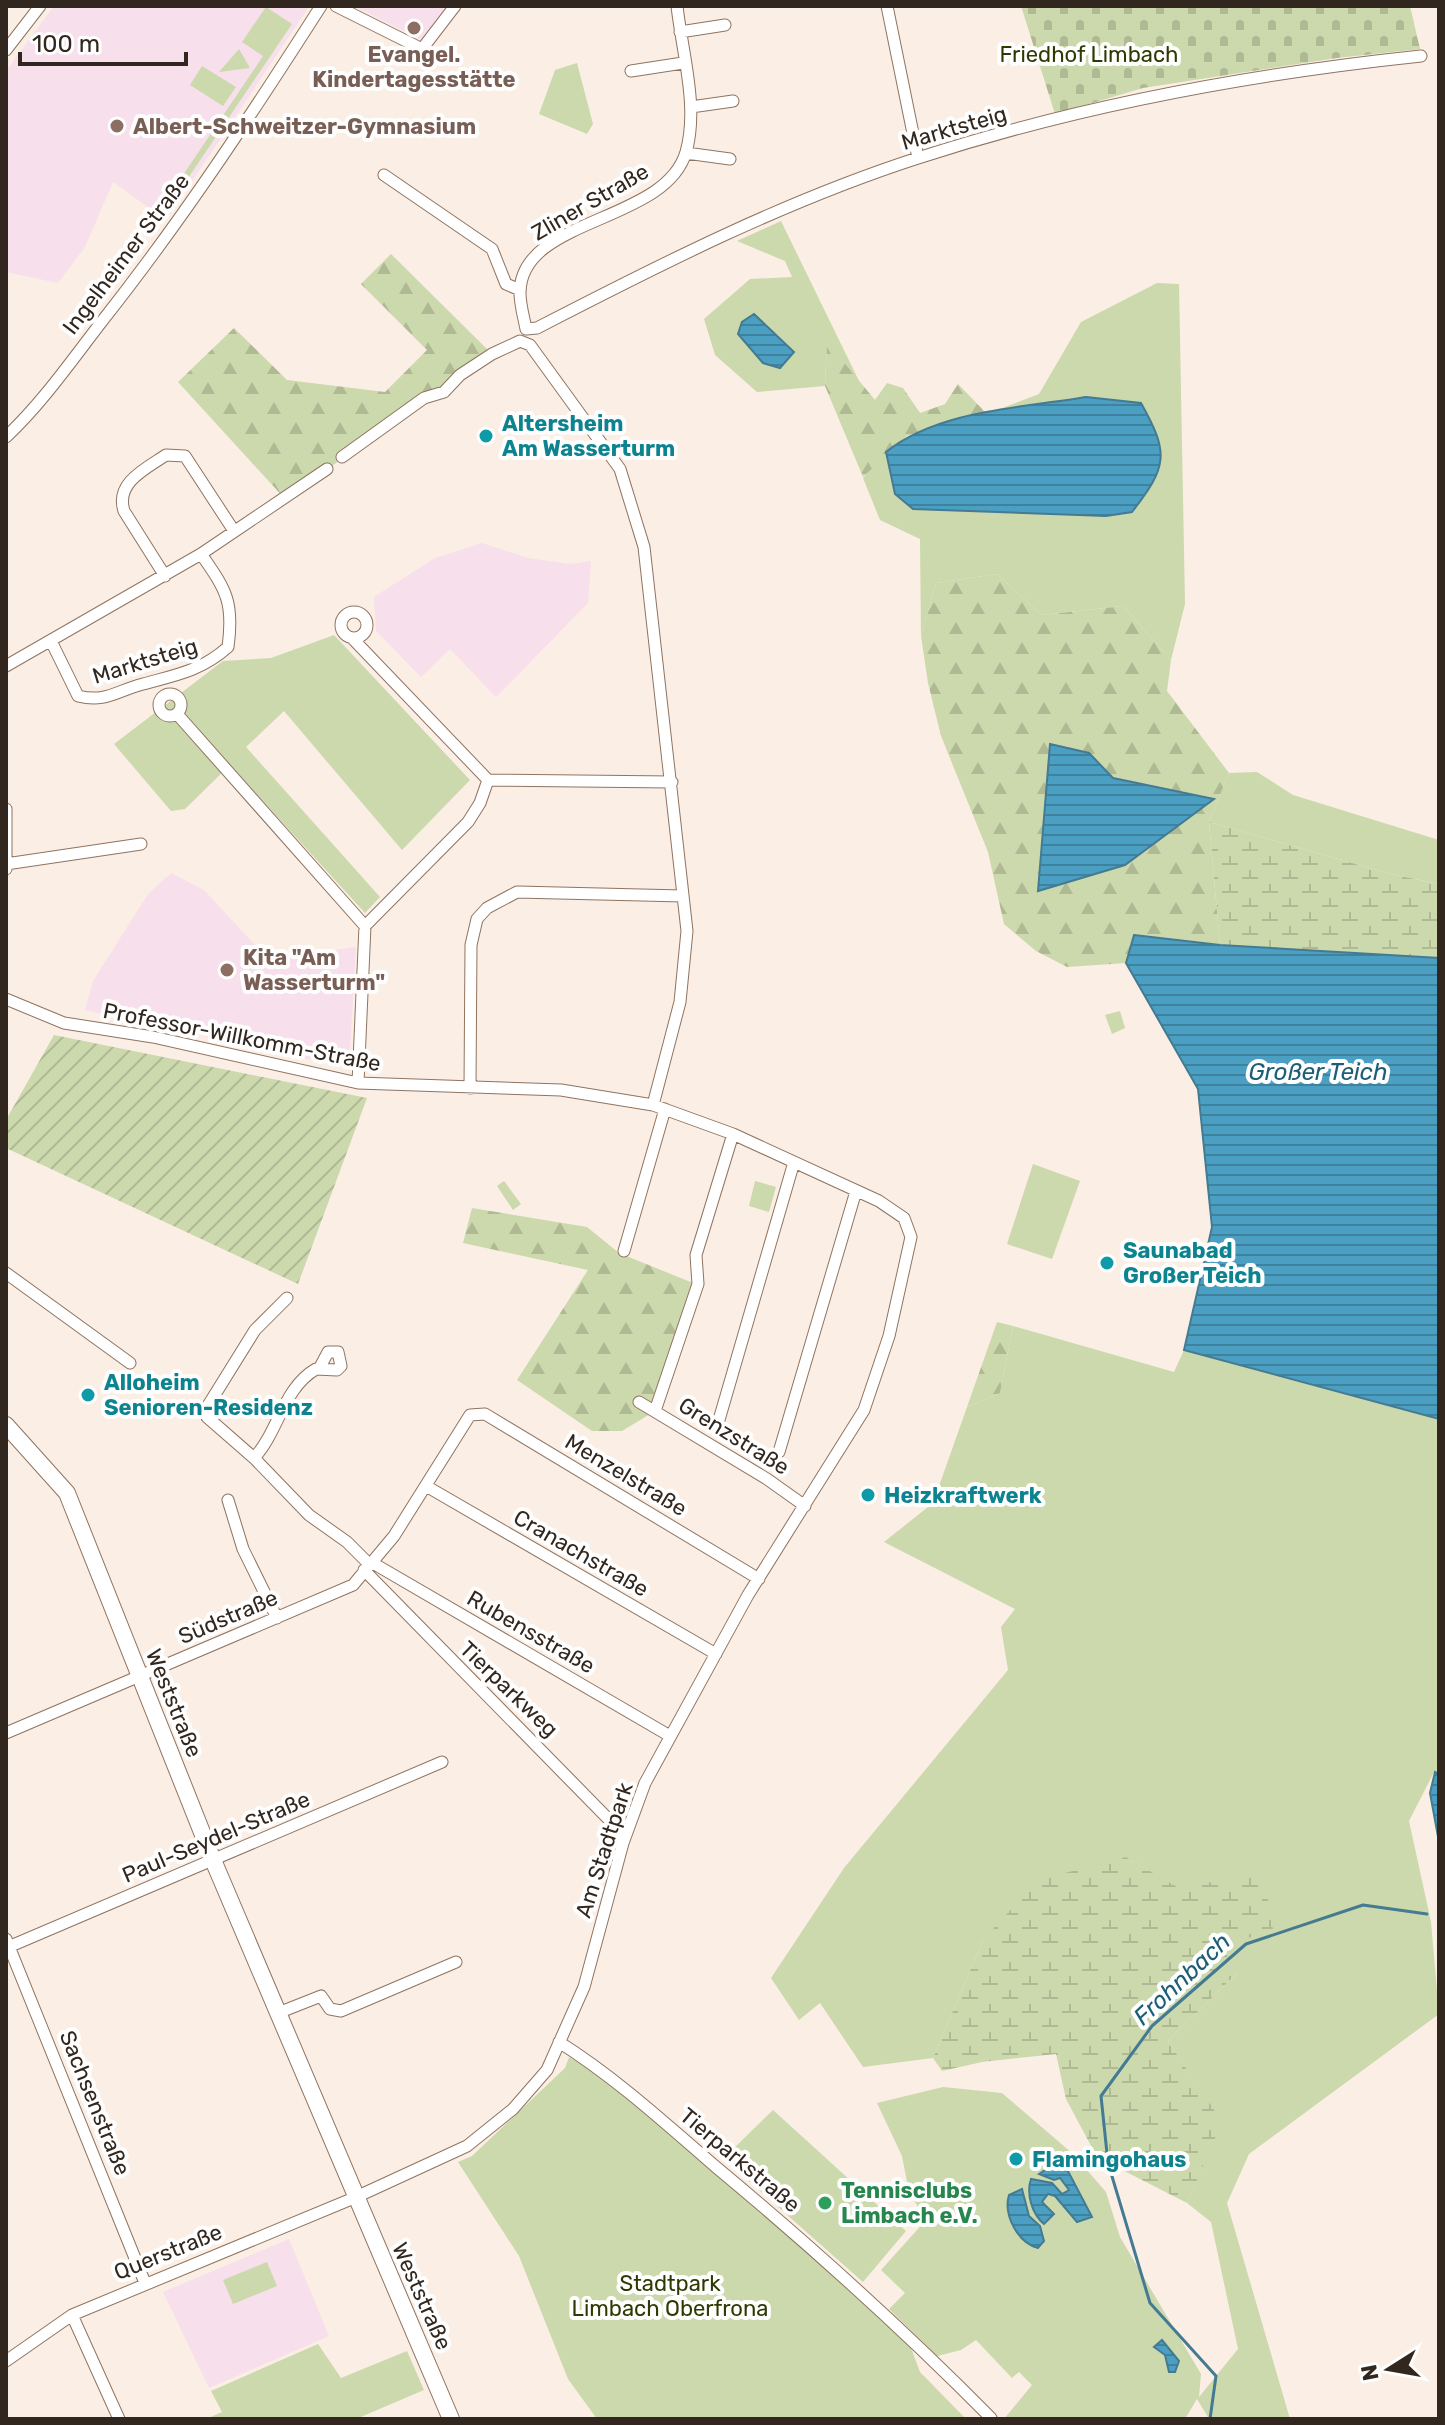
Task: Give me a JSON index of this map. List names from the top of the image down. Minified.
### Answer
{"streets":{"main road":["Weststraße"],"street":["Marktsteig","Zliner Straße","Ingelheimer Straße","Professor-Willkomm-Straße","Grenzstraße","Menzelstraße","Cranachstraße","Südstraße","Rubensstraße","Tierparkweg","Paul-Seydel-Straße","Am Stadtpark","Sachsenstraße","Tierparkstraße","Querstraße"]},"crossings":[["Marktsteig","Zliner Straße"],["Professor-Willkomm-Straße","Am Stadtpark"],["Grenzstraße","Am Stadtpark"],["Menzelstraße","Südstraße"],["Menzelstraße","Am Stadtpark"],["Cranachstraße","Südstraße"],["Cranachstraße","Am Stadtpark"],["Südstraße","Rubensstraße"],["Südstraße","Tierparkweg"],["Südstraße","Weststraße"],["Rubensstraße","Tierparkweg"],["Rubensstraße","Am Stadtpark"],["Tierparkweg","Am Stadtpark"],["Weststraße","Paul-Seydel-Straße"],["Weststraße","Am Stadtpark"],["Weststraße","Querstraße"],["Paul-Seydel-Straße","Sachsenstraße"],["Am Stadtpark","Tierparkstraße"],["Am Stadtpark","Querstraße"],["Sachsenstraße","Querstraße"]],"water":["Großer Teich","Frohnbach"],"parks":["Friedhof Limbach","Stadtpark Limbach Oberfrona"],"places":["Evangel. Kindertagesstätte","Albert-Schweitzer-Gymnasium","Altersheim Am Wasserturm","Kita \"Am Wasserturm\"","Saunabad Großer Teich","Alloheim Senioren-Residenz","Heizkraftwerk","Flamingohaus","Tennisclubs Limbach e.V."],"scale_bar":"100 m","north":"left"}
